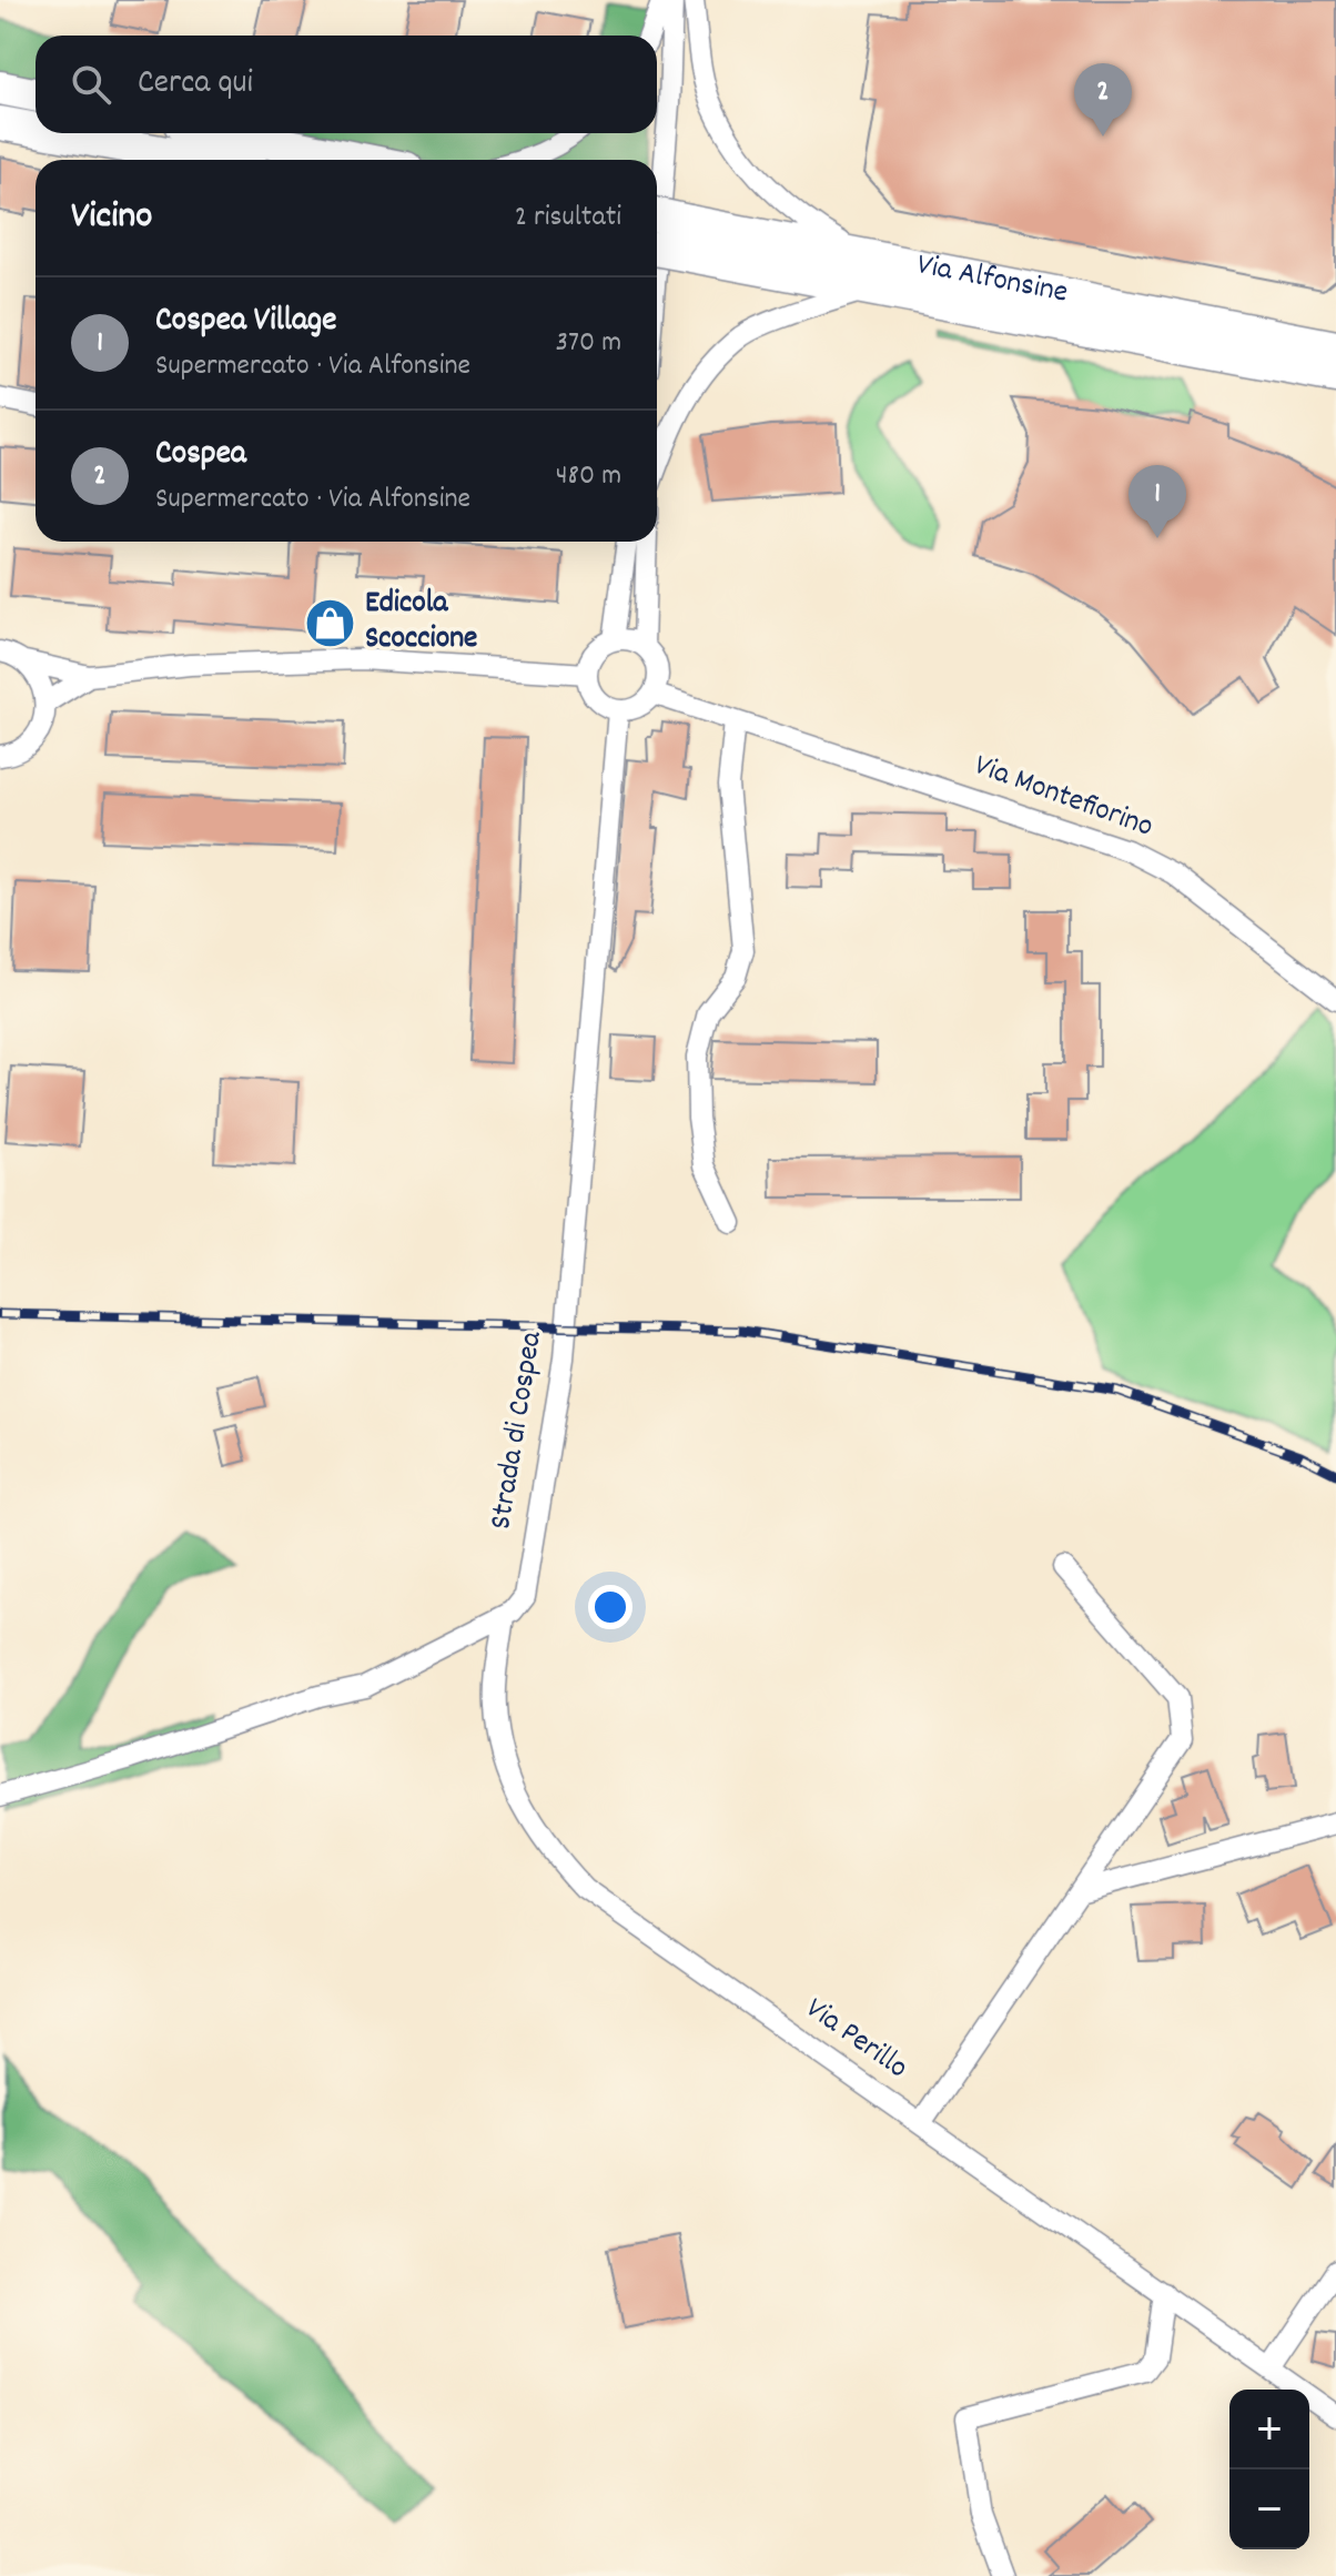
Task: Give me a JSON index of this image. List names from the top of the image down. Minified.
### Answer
{"streets":{"main road":["Via Alfonsine"],"street":["Via Montefiorino","Strada di Cospea","Via Perillo"]},"crossings":[["Via Montefiorino","Strada di Cospea"],["Strada di Cospea","Via Perillo"]],"places":{"shop":["Edicola Scoccione"]},"page":{"search":"Cerca qui","pins":["2","1"],"heading":["Vicino","2 risultati"],"list":[{"mark":"1","name":"Cospea Village","note":"Supermercato · Via Alfonsine","value":"370 m"},{"mark":"2","name":"Cospea","note":"Supermercato · Via Alfonsine","value":"480 m"}],"map_buttons":["+","−"]}}
